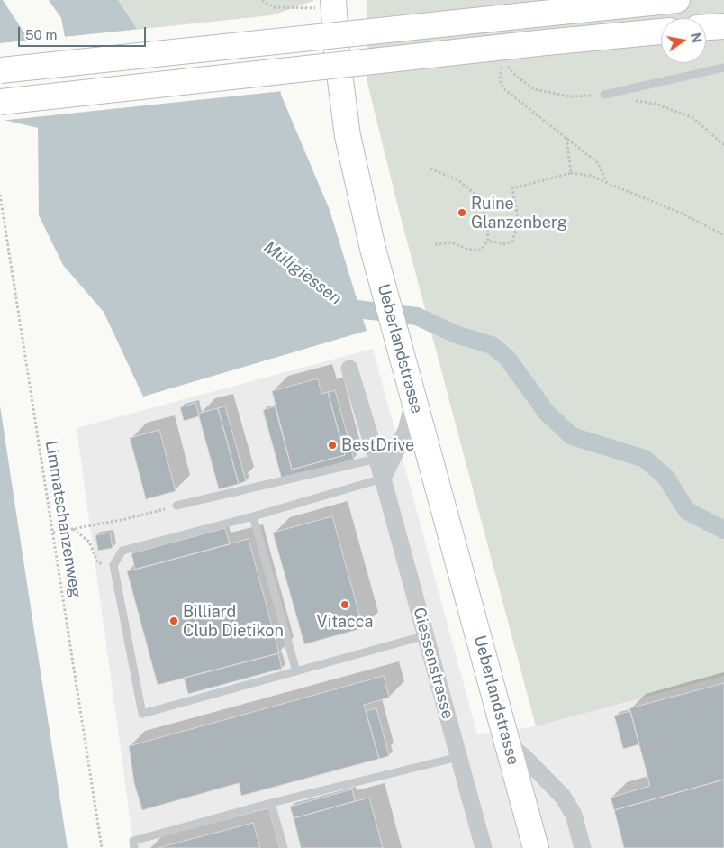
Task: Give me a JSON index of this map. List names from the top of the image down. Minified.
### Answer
{"streets":{"main road":["Ueberlandstrasse"],"street":["Giessenstrasse"],"path":["Limmatschanzenweg"]},"water":["Müligiessen"],"places":["Ruine Glanzenberg","BestDrive","Vitacca","Billiard Club Dietikon"],"scale_bar":"50 m","north":"right"}
